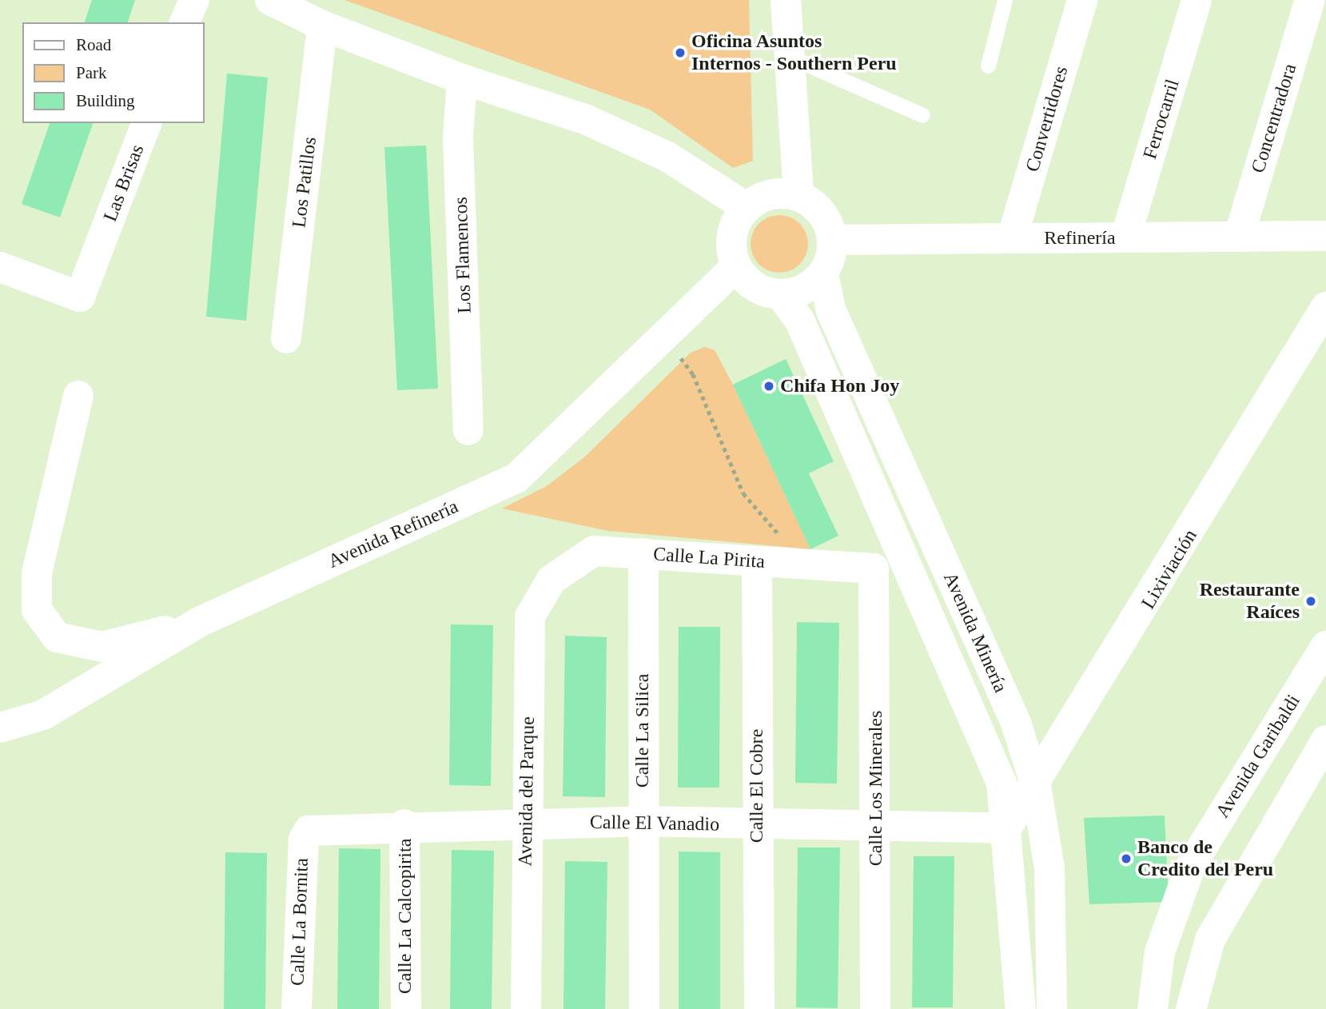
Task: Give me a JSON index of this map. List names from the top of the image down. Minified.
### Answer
{"streets":{"street":["Concentradora","Convertidores","Ferrocarril","Los Patillos","Las Brisas","Refinería","Los Flamencos","Avenida Refinería","Calle La Pirita","Lixiviación","Avenida Minería","Calle La Silica","Avenida Garibaldi","Calle El Cobre","Calle Los Minerales","Avenida del Parque","Calle El Vanadio","Calle La Calcopirita","Calle La Bornita"]},"crossings":[["Concentradora","Refinería"],["Convertidores","Refinería"],["Ferrocarril","Refinería"],["Refinería","Avenida Refinería"],["Refinería","Avenida Minería"],["Avenida Refinería","Avenida Minería"],["Calle La Pirita","Calle La Silica"],["Calle La Pirita","Calle El Cobre"],["Calle La Pirita","Calle Los Minerales"],["Calle La Pirita","Avenida del Parque"],["Lixiviación","Avenida Minería"],["Lixiviación","Calle El Vanadio"],["Avenida Minería","Calle El Vanadio"],["Calle La Silica","Calle El Vanadio"],["Calle El Cobre","Calle El Vanadio"],["Calle Los Minerales","Calle El Vanadio"],["Avenida del Parque","Calle El Vanadio"],["Calle El Vanadio","Calle La Calcopirita"],["Calle El Vanadio","Calle La Bornita"]],"places":["Oficina Asuntos Internos - Southern Peru","Chifa Hon Joy","Restaurante Raíces","Banco de Credito del Peru"],"legend":["Road","Park","Building"]}
